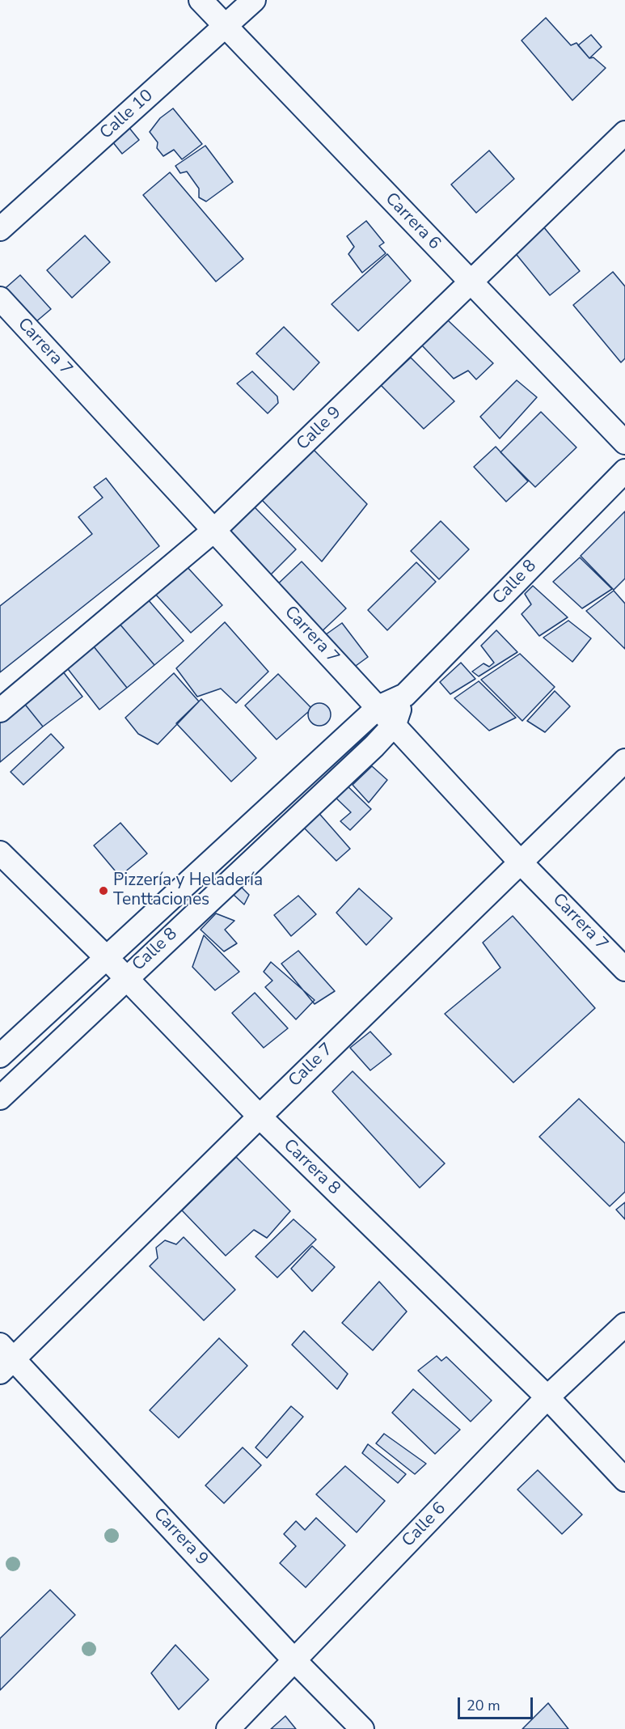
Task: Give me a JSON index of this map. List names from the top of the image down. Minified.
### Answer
{"streets":{"street":["Calle 10","Carrera 6","Carrera 7","Calle 9","Calle 8","Calle 7","Carrera 8","Calle 6","Carrera 9"]},"crossings":[["Calle 10","Carrera 6"],["Carrera 6","Calle 9"],["Carrera 7","Calle 9"],["Carrera 7","Calle 8"],["Carrera 7","Calle 7"],["Calle 8","Carrera 8"],["Calle 7","Carrera 8"],["Calle 7","Carrera 9"],["Carrera 8","Calle 6"],["Calle 6","Carrera 9"]],"places":["Pizzería y Heladería Tenttaciones"],"scale_bar":"20 m"}
